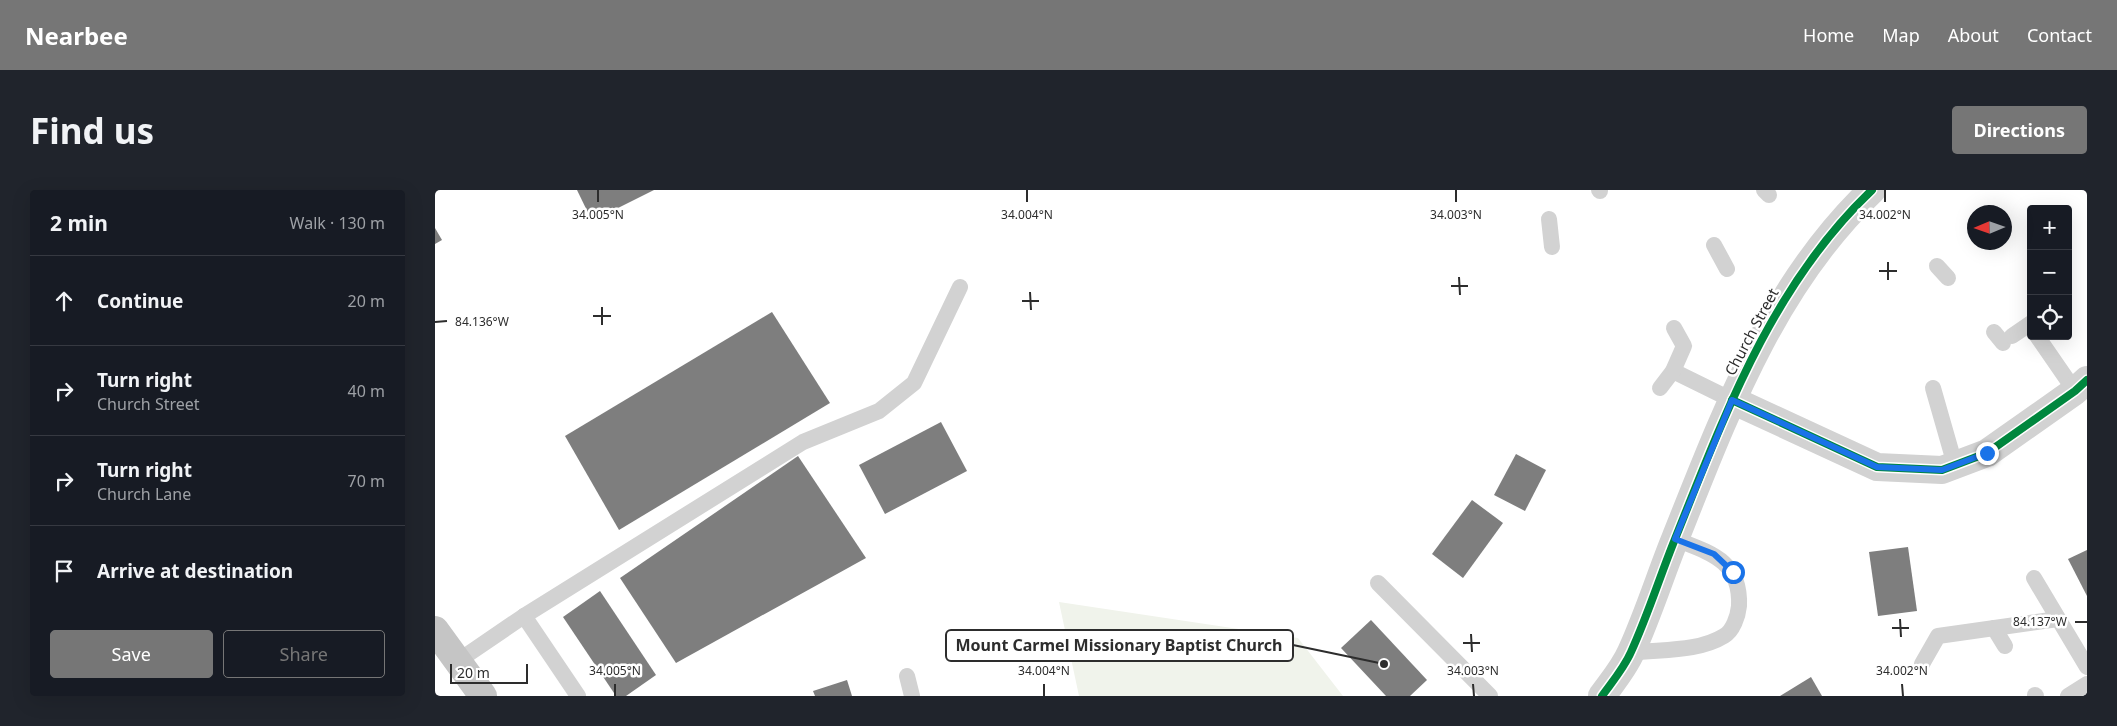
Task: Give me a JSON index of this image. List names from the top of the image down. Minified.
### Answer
{"streets":{"street":["Church Street"]},"places":["Mount Carmel Missionary Baptist Church"],"scale_bar":"20 m","north":"left","page":{"header":"Nearbee","nav":["Home","Map","About","Contact"],"buttons":["Directions",["Save","Share"]],"title":"Find us","heading":["2 min","Walk · 130 m"],"map_buttons":["+","−"],"list":[["Continue","20 m"],["Turn right","Church Street","40 m"],["Turn right","Church Lane","70 m"],"Arrive at destination"],"scale":"20 m"},"coordinates":["34.005°N","34.004°N","34.003°N","34.002°N","84.136°W","84.137°W"]}
